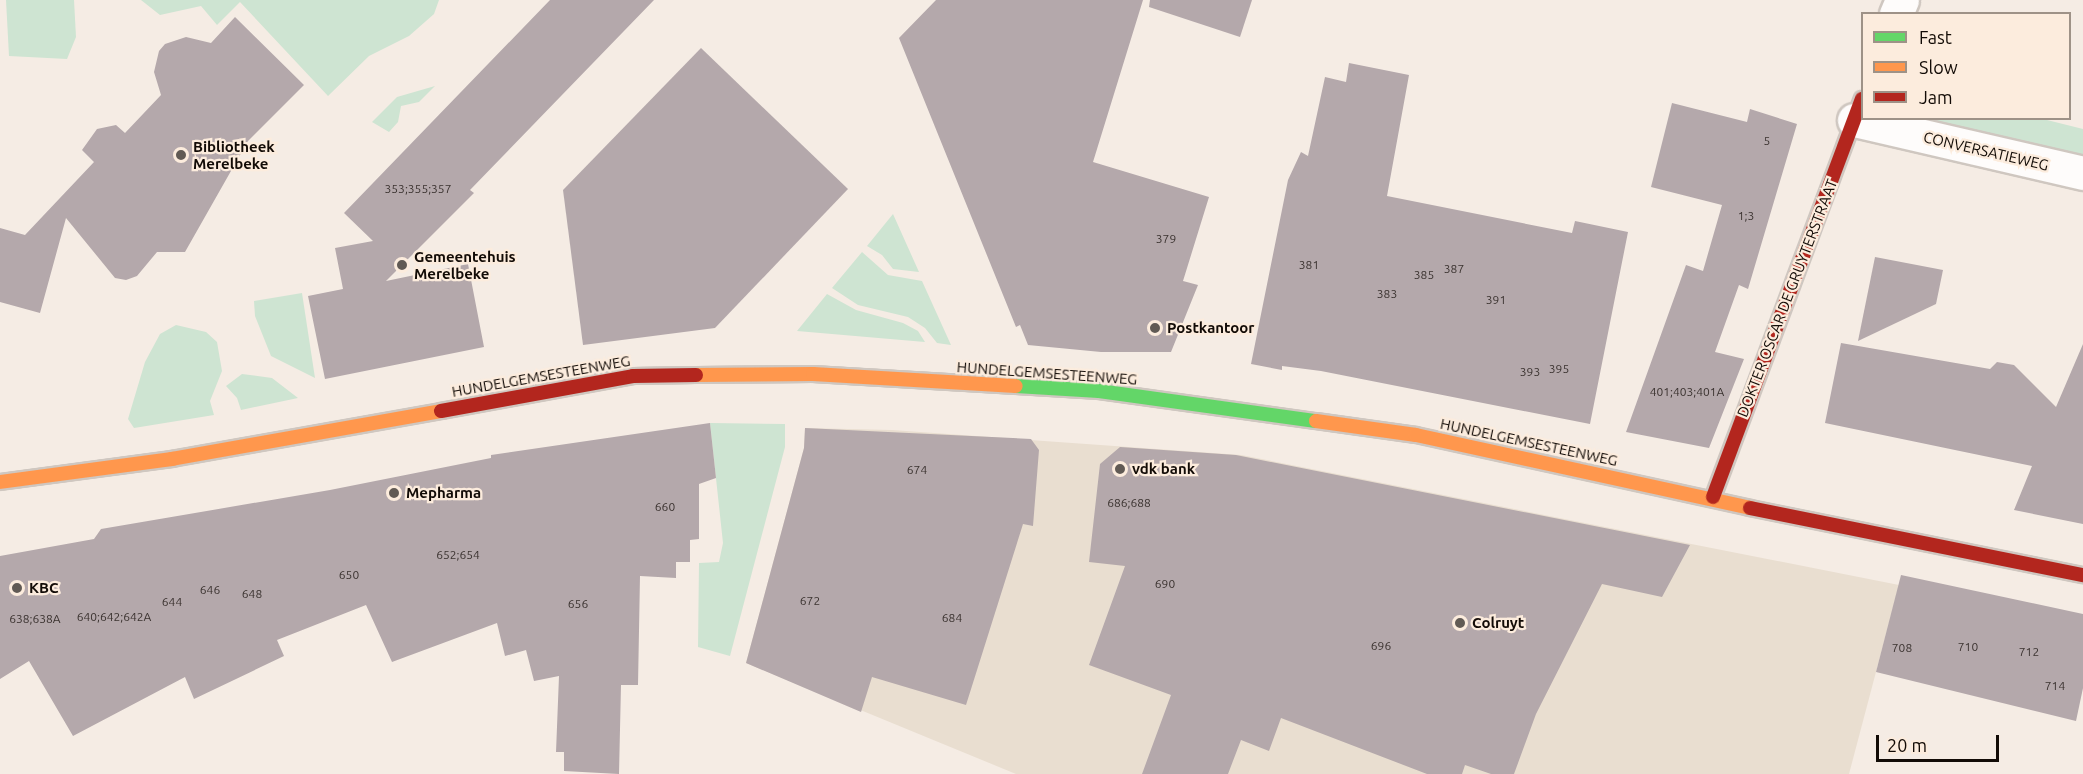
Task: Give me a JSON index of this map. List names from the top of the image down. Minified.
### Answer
{"streets":{"main road":["DOKTER OSCAR DE GRUYTERSTRAAT","HUNDELGEMSESTEENWEG"],"street":["CONVERSATIEWEG"]},"crossings":[["DOKTER OSCAR DE GRUYTERSTRAAT","HUNDELGEMSESTEENWEG"]],"places":["Bibliotheek Merelbeke","Gemeentehuis Merelbeke","Postkantoor","vdk bank","Mepharma","KBC","Colruyt"],"house_numbers":["5","353;355;357","1;3","379","381","387","385","383","391","395","393","401;403;401A","674","686;688","660","652;654","650","690","646","648","672","644","656","640;642;642A","684","638;638A","696","710","708","712","714"],"legend":["Fast","Slow","Jam"],"scale_bar":"20 m"}
